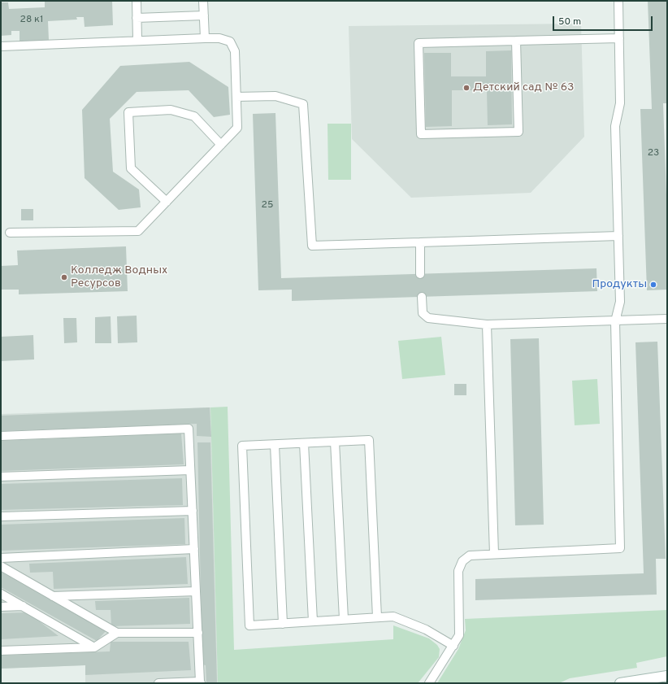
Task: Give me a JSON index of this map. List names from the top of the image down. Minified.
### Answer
{"places":["Детский сад № 63","Колледж Водных Ресурсов","Продукты"],"house_numbers":["28 к1","23","25"],"scale_bar":"50 m"}
